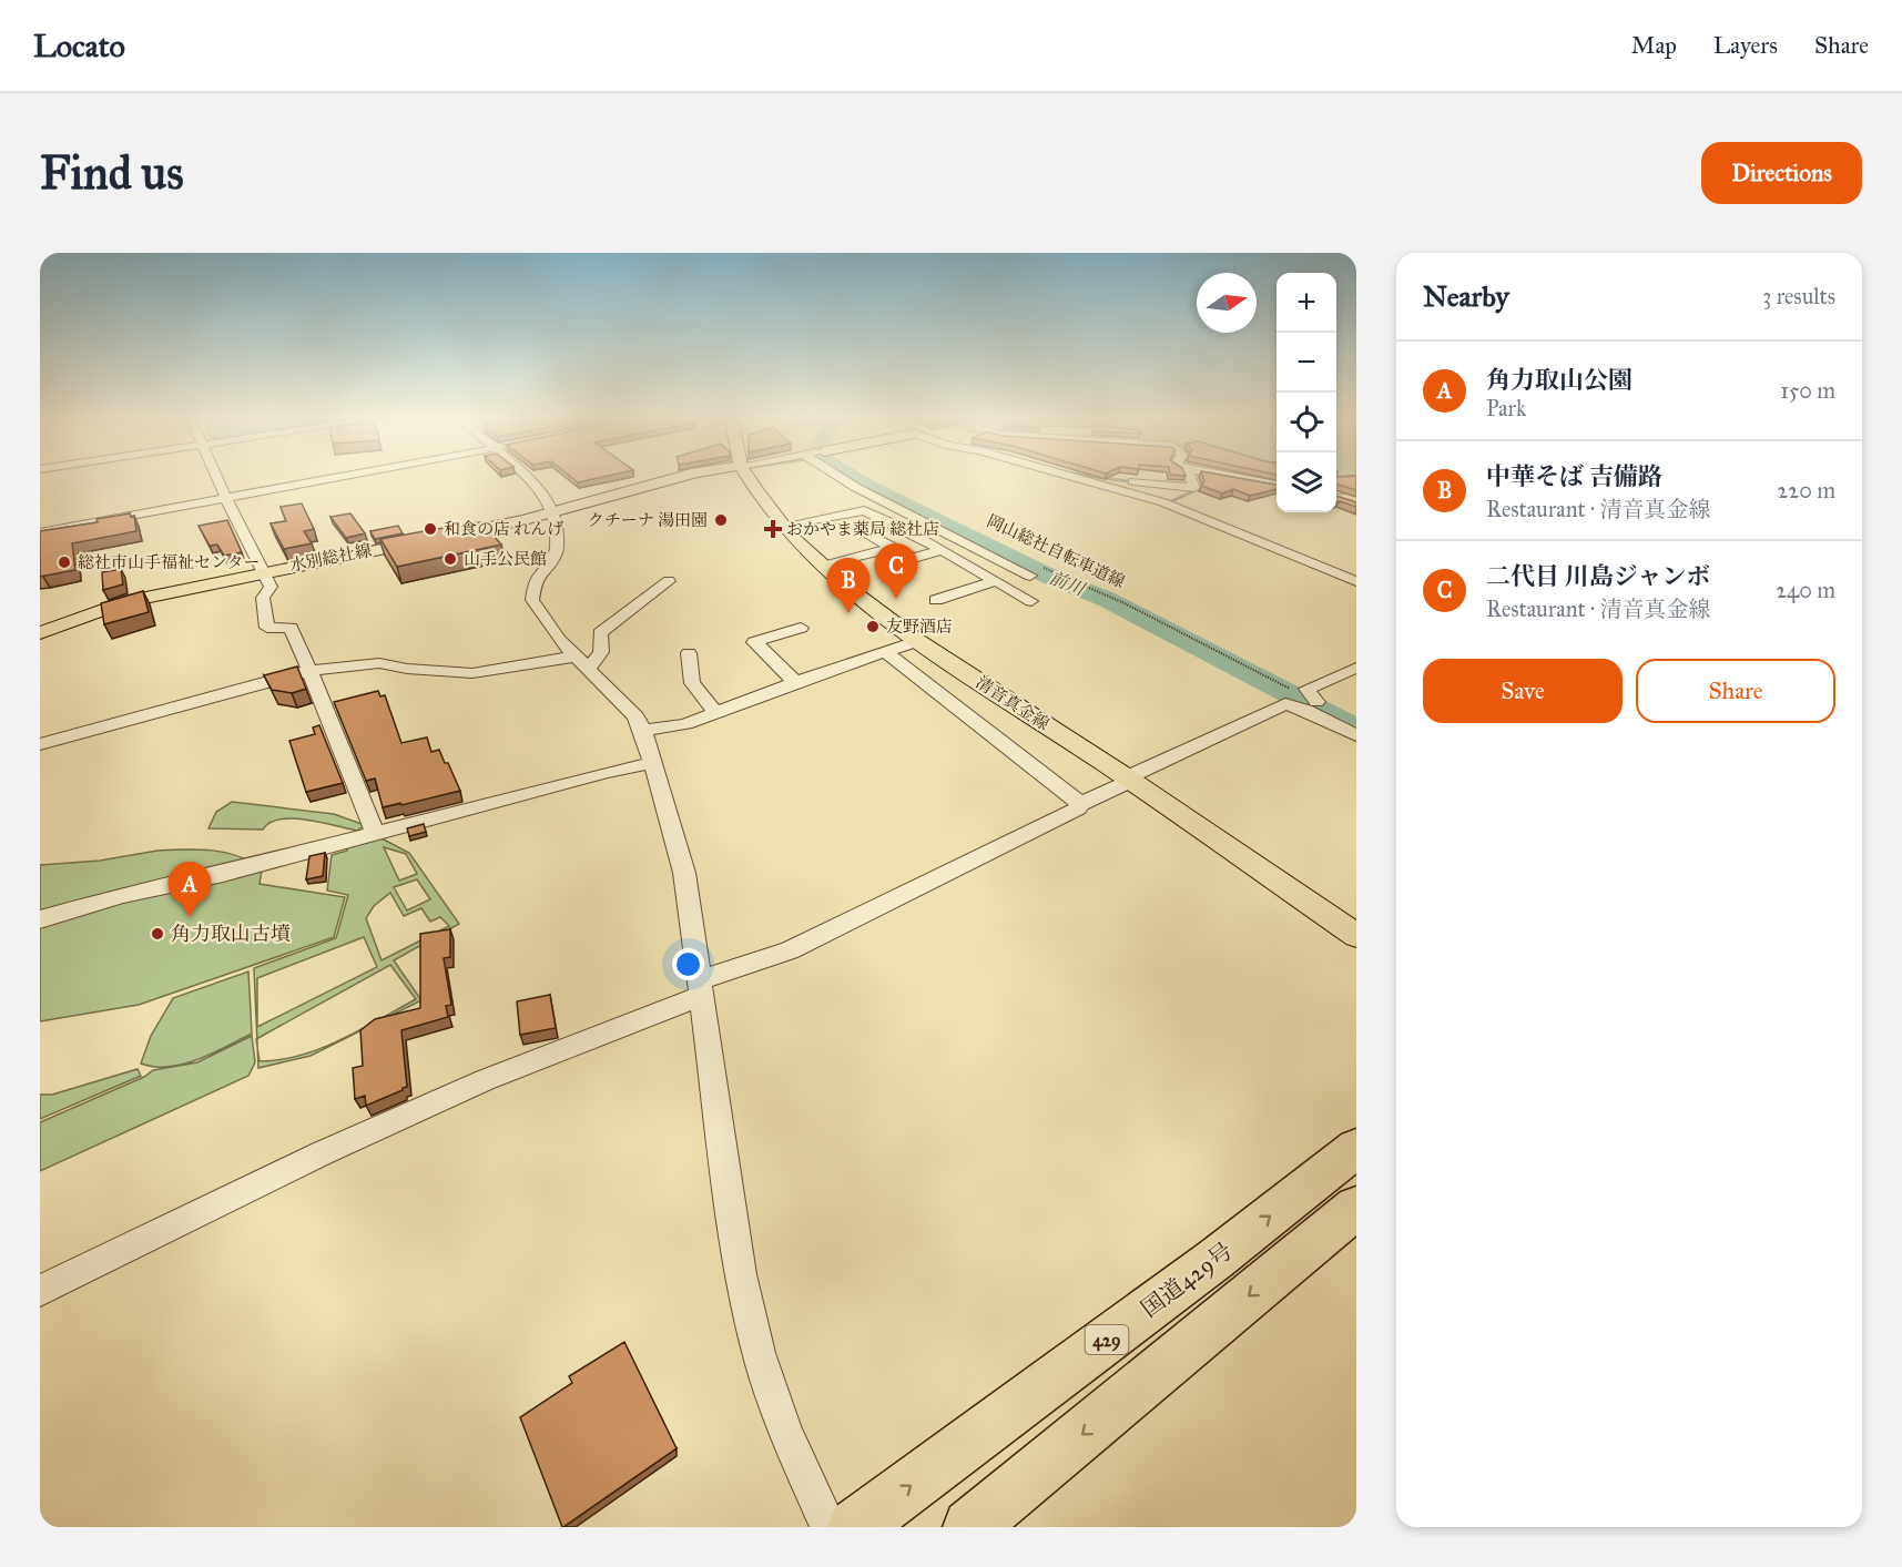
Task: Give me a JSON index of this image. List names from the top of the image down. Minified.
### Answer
{"streets":{"highway":["国道429号","429"],"main road":["水別総社線","清音真金線"],"path":["岡山総社自転車道線"]},"water":["前川"],"places":{"other":["クチーナ 湯田園","和食の店 れんげ","山手公民館","総社市山手福祉センター","友野酒店","角力取山古墳"],"health":["おかやま薬局 総社店"]},"north":"right","page":{"header":"Locato","nav":["Map","Layers","Share"],"buttons":["Directions",["Save","Share"]],"title":"Find us","heading":["Nearby","3 results"],"map_buttons":["+","−"],"list":[{"mark":"A","name":"角力取山公園","note":"Park","value":"150 m"},{"mark":"B","name":"中華そば 吉備路","note":"Restaurant · 清音真金線","value":"220 m"},{"mark":"C","name":"二代目 川島ジャンボ","note":"Restaurant · 清音真金線","value":"240 m"}],"pins":["C","B","A"]}}
